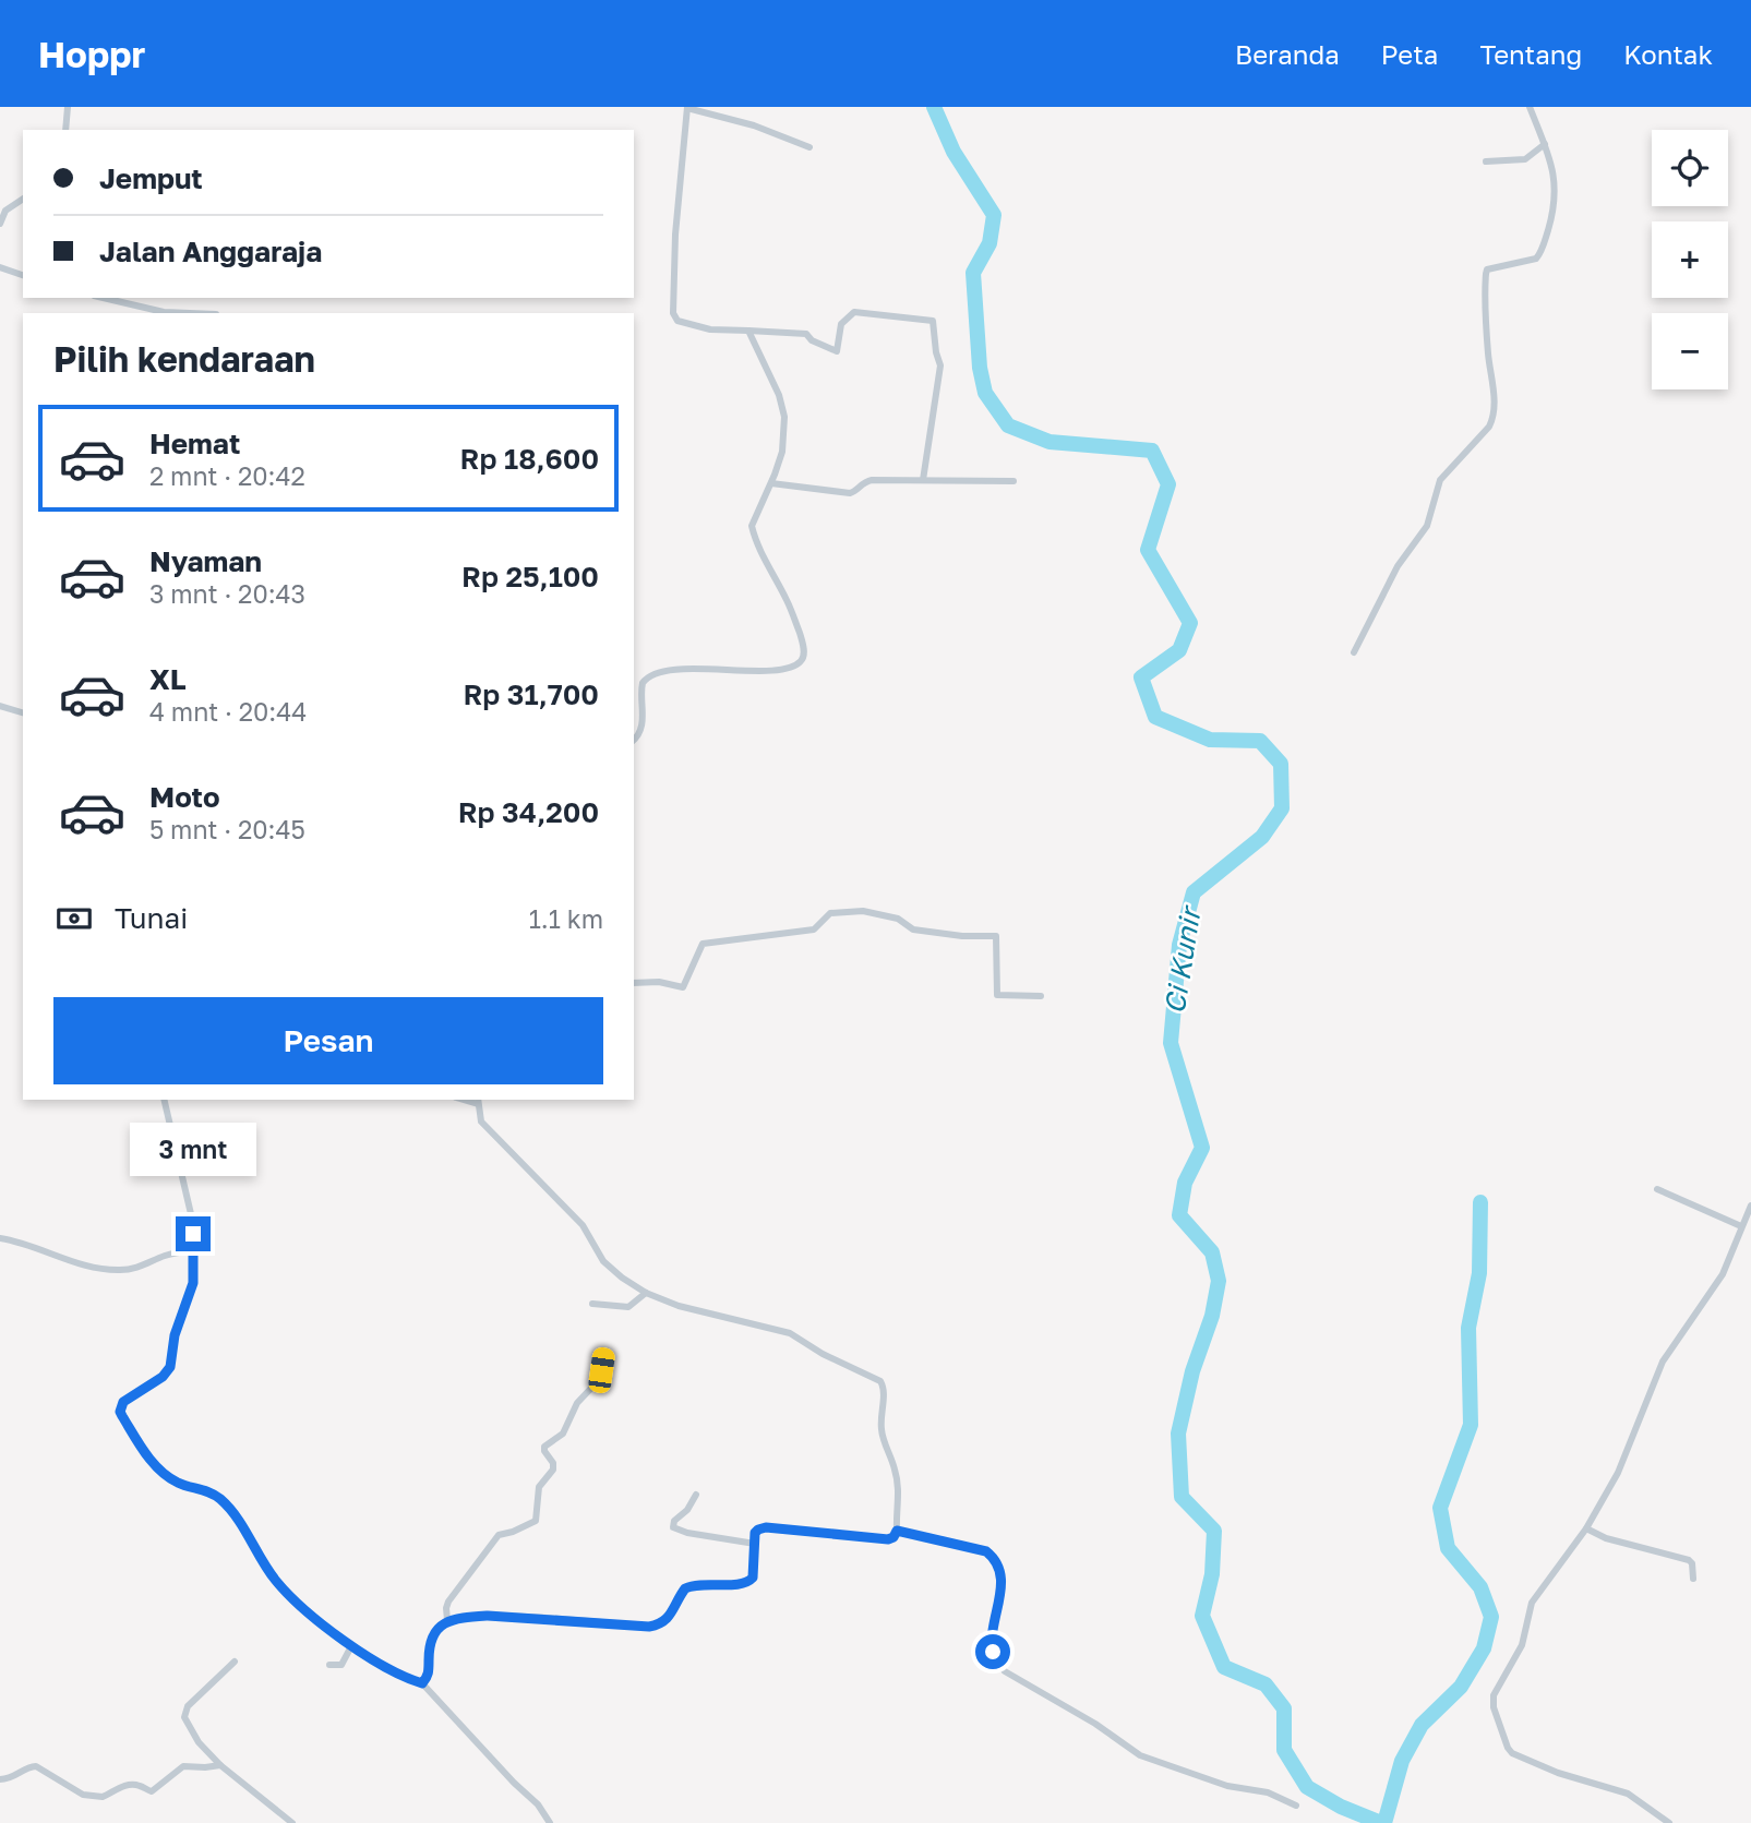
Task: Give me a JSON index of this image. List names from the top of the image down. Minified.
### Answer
{"water":["Ci Kunir"],"page":{"header":"Hoppr","nav":["Beranda","Peta","Tentang","Kontak"],"map_buttons":["+","−"],"banner":["Jemput","Jalan Anggaraja"],"heading":"Pilih kendaraan","list":[{"name":"Hemat","note":"2 mnt · 20:42","value":"Rp 18,600"},{"name":"Nyaman","note":"3 mnt · 20:43","value":"Rp 25,100"},{"name":"XL","note":"4 mnt · 20:44","value":"Rp 31,700"},{"name":"Moto","note":"5 mnt · 20:45","value":"Rp 34,200"}],"pay":["Tunai","1.1 km"],"buttons":"Pesan","bubble":"3 mnt"}}
